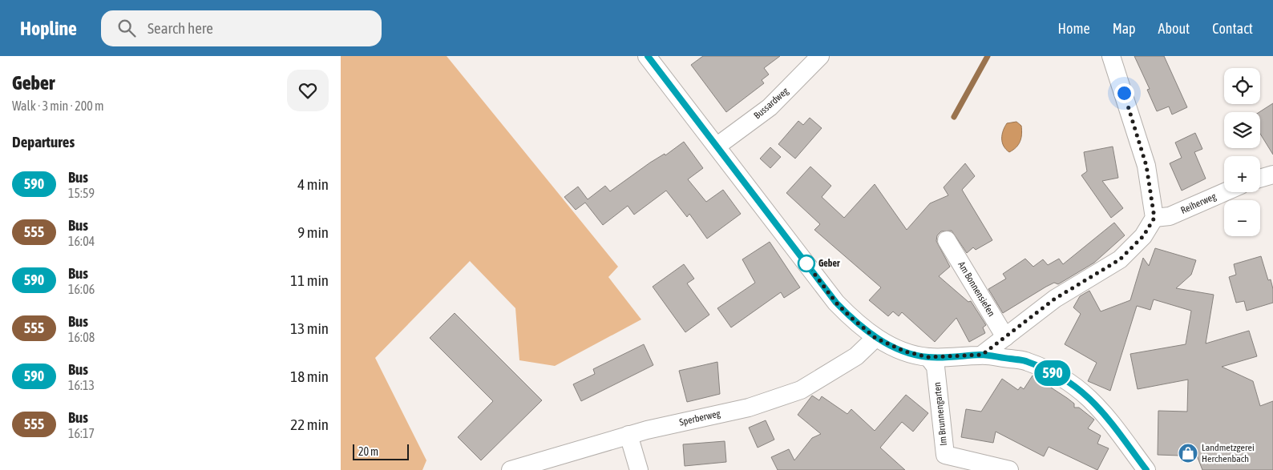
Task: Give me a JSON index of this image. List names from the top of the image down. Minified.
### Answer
{"streets":{"street":["Bussardweg","Reiherweg","Am Bonnensiefen","Im Brunnengarten","Sperberweg"]},"places":{"other":["Geber"],"shop":["Landmetzgerei Herchenbach"]},"lines":["bus line 590"],"scale_bar":"20 m","page":{"header":"Hopline","search":"Search here","nav":["Home","Map","About","Contact"],"heading":[["Geber","Walk · 3 min · 200 m"],"Departures"],"on_map":"590","map_buttons":["+","−"],"list":[{"mark":"590","name":"Bus","note":"15:59","value":"4 min"},{"mark":"555","name":"Bus","note":"16:04","value":"9 min"},{"mark":"590","name":"Bus","note":"16:06","value":"11 min"},{"mark":"555","name":"Bus","note":"16:08","value":"13 min"},{"mark":"590","name":"Bus","note":"16:13","value":"18 min"},{"mark":"555","name":"Bus","note":"16:17","value":"22 min"}],"scale":"20 m"}}
